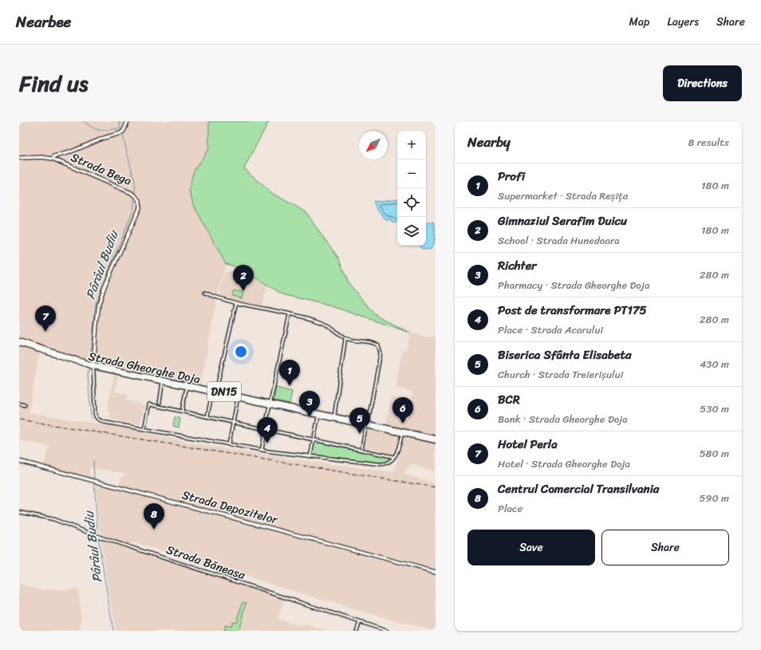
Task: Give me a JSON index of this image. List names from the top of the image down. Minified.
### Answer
{"streets":{"main road":["Strada Gheorghe Doja","DN15"],"street":["Strada Bega","Strada Depozitelor","Strada Băneasa"]},"crossings":[["Strada Bega","Strada Gheorghe Doja"]],"water":["Pârâul Budiu"],"north":"bottom left","page":{"header":"Nearbee","nav":["Map","Layers","Share"],"title":"Find us","buttons":["Directions",["Save","Share"]],"heading":["Nearby","8 results"],"map_buttons":["+","−"],"list":[{"mark":"1","name":"Profi","note":"Supermarket · Strada Reșița","value":"180 m"},{"mark":"2","name":"Gimnaziul Serafim Duicu","note":"School · Strada Hunedoara","value":"180 m"},{"mark":"3","name":"Richter","note":"Pharmacy · Strada Gheorghe Doja","value":"280 m"},{"mark":"4","name":"Post de transformare PT175","note":"Place · Strada Acarului","value":"280 m"},{"mark":"5","name":"Biserica Sfânta Elisabeta","note":"Church · Strada Treierișului","value":"430 m"},{"mark":"6","name":"BCR","note":"Bank · Strada Gheorghe Doja","value":"530 m"},{"mark":"7","name":"Hotel Perla","note":"Hotel · Strada Gheorghe Doja","value":"580 m"},{"mark":"8","name":"Centrul Comercial Transilvania","note":"Place","value":"590 m"}],"pins":["2","7","1","3","6","5","4","8"]}}
